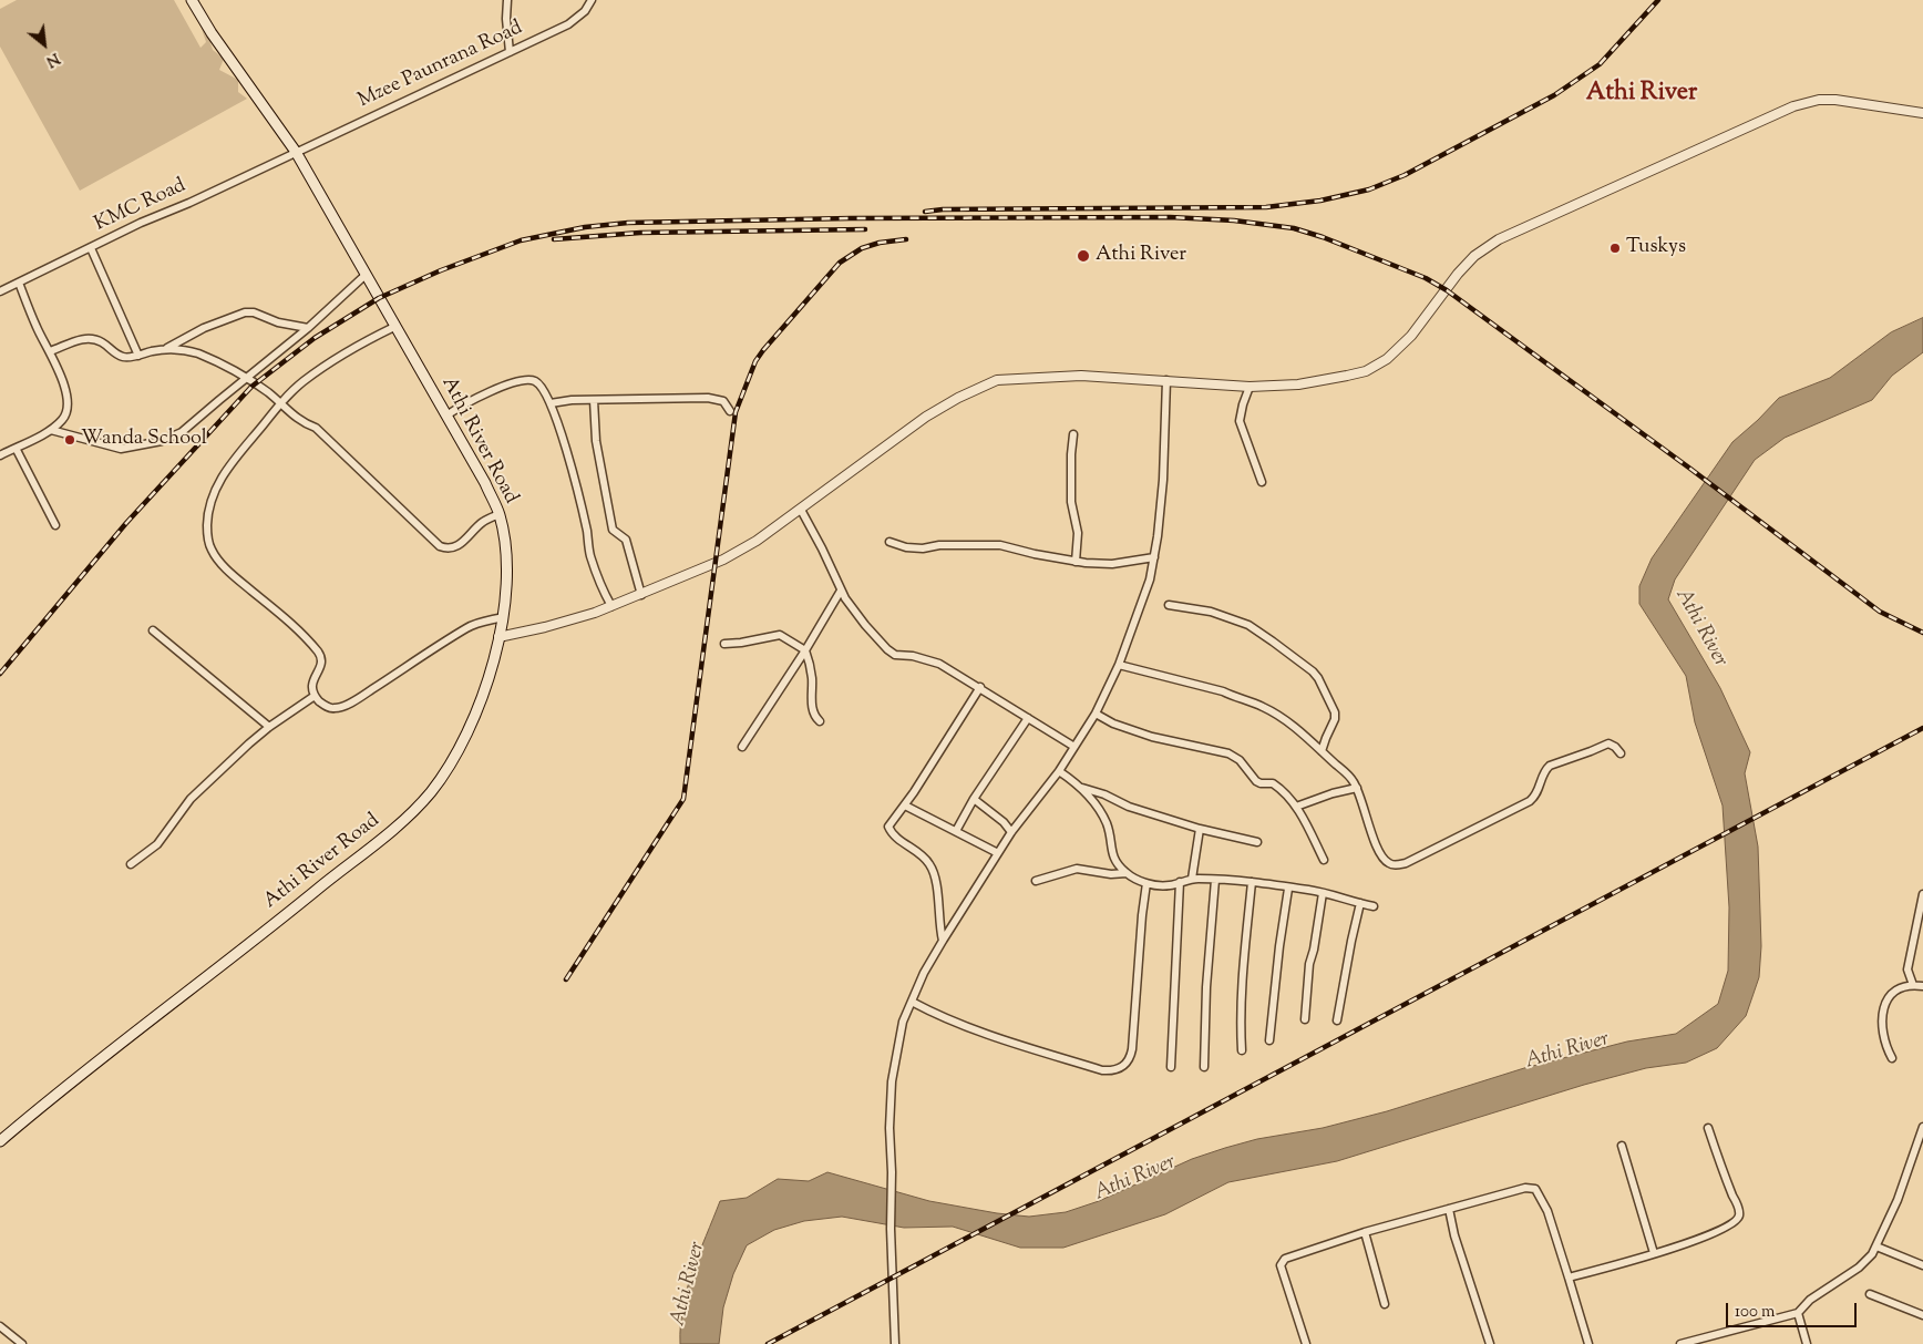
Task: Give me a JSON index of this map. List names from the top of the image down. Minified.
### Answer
{"streets":{"main road":["Athi River Road"],"street":["Mzee Paunrana Road","KMC Road"]},"crossings":[["Mzee Paunrana Road","KMC Road"],["Mzee Paunrana Road","Athi River Road"],["KMC Road","Athi River Road"]],"districts":["Athi River"],"water":["Athi River"],"places":["Tuskys","Athi River","Wanda School"],"scale_bar":"100 m","north":"bottom right"}
